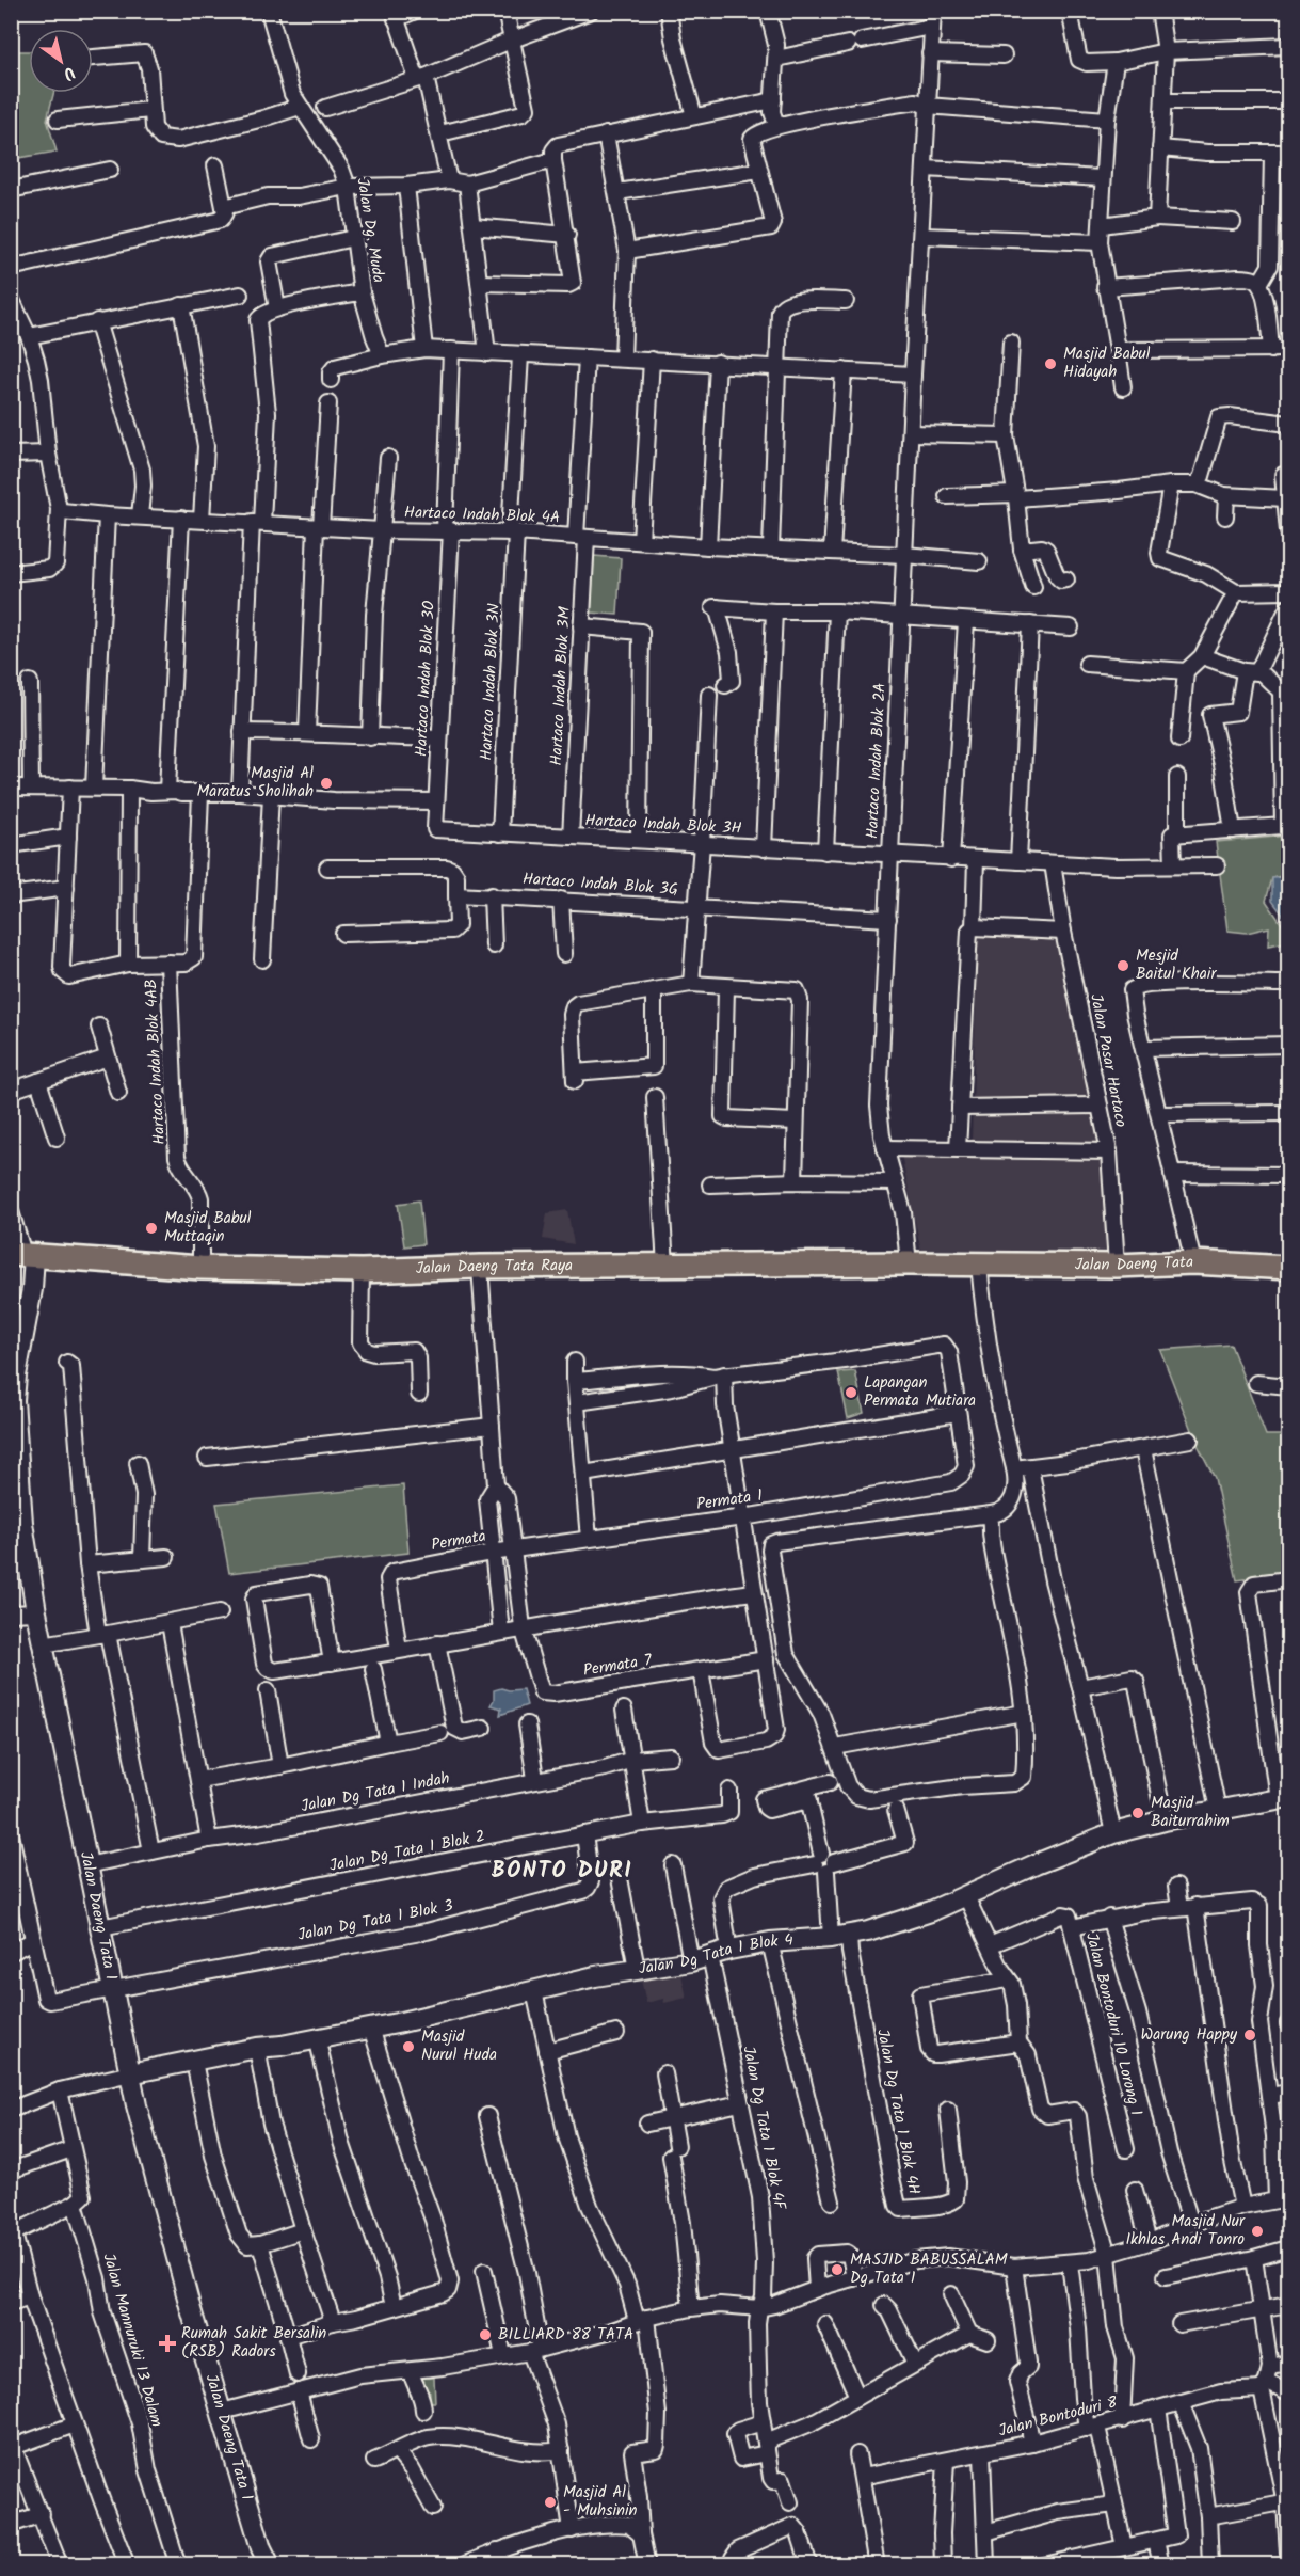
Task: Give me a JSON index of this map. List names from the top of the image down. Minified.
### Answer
{"streets":{"main road":["Jalan Daeng Tata","Jalan Daeng Tata Raya"],"street":["Jalan Dg. Muda","Hartaco Indah Blok 4A","Hartaco Indah Blok 3O","Hartaco Indah Blok 3N","Hartaco Indah Blok 3M","Hartaco Indah Blok 2A","Hartaco Indah Blok 3H","Hartaco Indah Blok 3G","Jalan Pasar Hartaco","Hartaco Indah Blok 4AB","Permata 1","Permata","Permata 7","Jalan Dg Tata 1 Indah","Jalan Dg Tata 1 Blok 2","Jalan Daeng Tata 1","Jalan Dg Tata 1 Blok 3","Jalan Dg Tata 1 Blok 4","Jalan Bontoduri 10 Lorong 1","Jalan Dg Tata 1 Blok 4H","Jalan Dg Tata 1 Blok 4F","Jalan Mannuruki 13 Dalam","Jalan Bontoduri 8"]},"crossings":[["Hartaco Indah Blok 4A","Hartaco Indah Blok 3O"],["Hartaco Indah Blok 4A","Hartaco Indah Blok 3N"],["Hartaco Indah Blok 4A","Hartaco Indah Blok 3M"],["Hartaco Indah Blok 4A","Hartaco Indah Blok 2A"],["Hartaco Indah Blok 3O","Hartaco Indah Blok 3H"],["Hartaco Indah Blok 3N","Hartaco Indah Blok 3H"],["Hartaco Indah Blok 3M","Hartaco Indah Blok 3H"],["Hartaco Indah Blok 2A","Hartaco Indah Blok 3H"],["Hartaco Indah Blok 2A","Hartaco Indah Blok 3G"],["Hartaco Indah Blok 2A","Jalan Daeng Tata Raya"],["Hartaco Indah Blok 3H","Jalan Pasar Hartaco"],["Jalan Pasar Hartaco","Jalan Daeng Tata"],["Hartaco Indah Blok 4AB","Jalan Daeng Tata Raya"],["Jalan Daeng Tata","Jalan Daeng Tata Raya"],["Jalan Daeng Tata Raya","Jalan Daeng Tata 1"],["Permata 1","Permata"],["Jalan Dg Tata 1 Indah","Jalan Daeng Tata 1"],["Jalan Dg Tata 1 Blok 2","Jalan Daeng Tata 1"],["Jalan Dg Tata 1 Blok 2","Jalan Dg Tata 1 Blok 3"],["Jalan Daeng Tata 1","Jalan Dg Tata 1 Blok 3"],["Jalan Daeng Tata 1","Jalan Dg Tata 1 Blok 4"],["Jalan Dg Tata 1 Blok 4","Jalan Dg Tata 1 Blok 4H"],["Jalan Dg Tata 1 Blok 4","Jalan Dg Tata 1 Blok 4F"]],"districts":["BONTO DURI"],"places":{"other":["Masjid Babul Hidayah","Masjid Al Maratus Sholihah","Mesjid Baitul Khair","Masjid Babul Muttaqin","Lapangan Permata Mutiara","Masjid Baiturrahim","Warung Happy","Masjid Nurul Huda","Masjid Nur Ikhlas Andi Tonro","MASJID BABUSSALAM Dg Tata 1","BILLIARD 88 TATA","Masjid Al - Muhsinin"],"health":["Rumah Sakit Bersalin (RSB) Radors"]},"north":"bottom right"}
